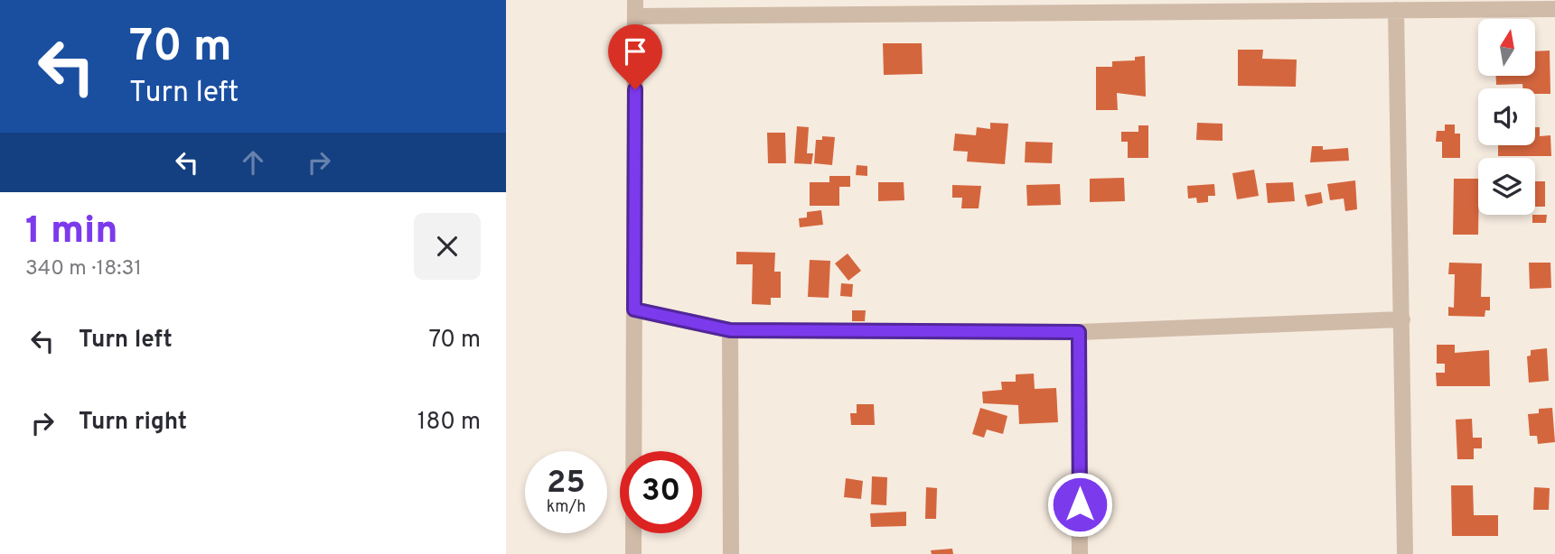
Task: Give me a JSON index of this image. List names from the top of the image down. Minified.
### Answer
{"north":"top","page":{"turn":["70 m","Turn left"],"heading":["1 min","340 m · 18:31"],"list":[{"name":"Turn left","value":"70 m"},{"name":"Turn right","value":"180 m"}],"speed":"25 km/h","limit":"30"}}
